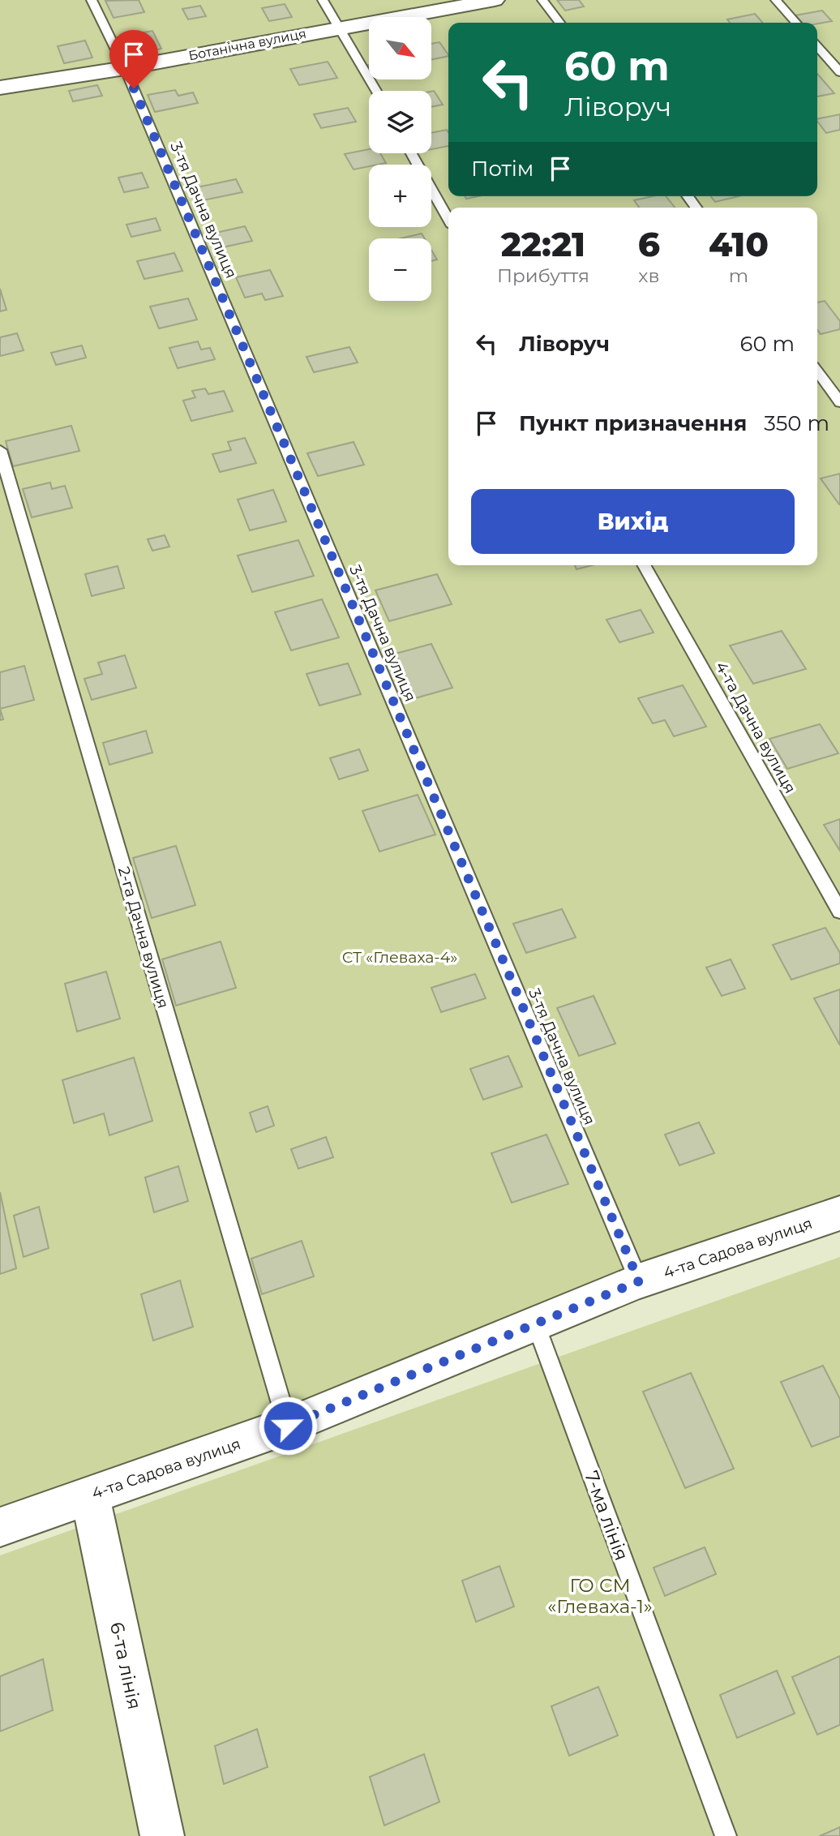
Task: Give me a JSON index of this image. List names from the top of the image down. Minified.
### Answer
{"streets":{"street":["Ботанічна вулиця","4-та Садова вулиця","6-та лінія"],"lane":["3-тя Дачна вулиця","4-та Дачна вулиця","2-га Дачна вулиця","7-ма лінія"]},"crossings":[["Ботанічна вулиця","3-тя Дачна вулиця"],["3-тя Дачна вулиця","4-та Садова вулиця"],["2-га Дачна вулиця","4-та Садова вулиця"],["4-та Садова вулиця","7-ма лінія"],["4-та Садова вулиця","6-та лінія"]],"parks":["СТ «Глеваха-4»","ГО СМ «Глеваха-1»"],"north":"bottom right","page":{"map_buttons":["+","−"],"turn":["60 m","Ліворуч"],"then":"Потім","eta":["22:21","Прибуття","6","хв","410","m"],"list":[{"name":"Ліворуч","value":"60 m"},{"name":"Пункт призначення","value":"350 m"}],"buttons":"Вихід"}}
